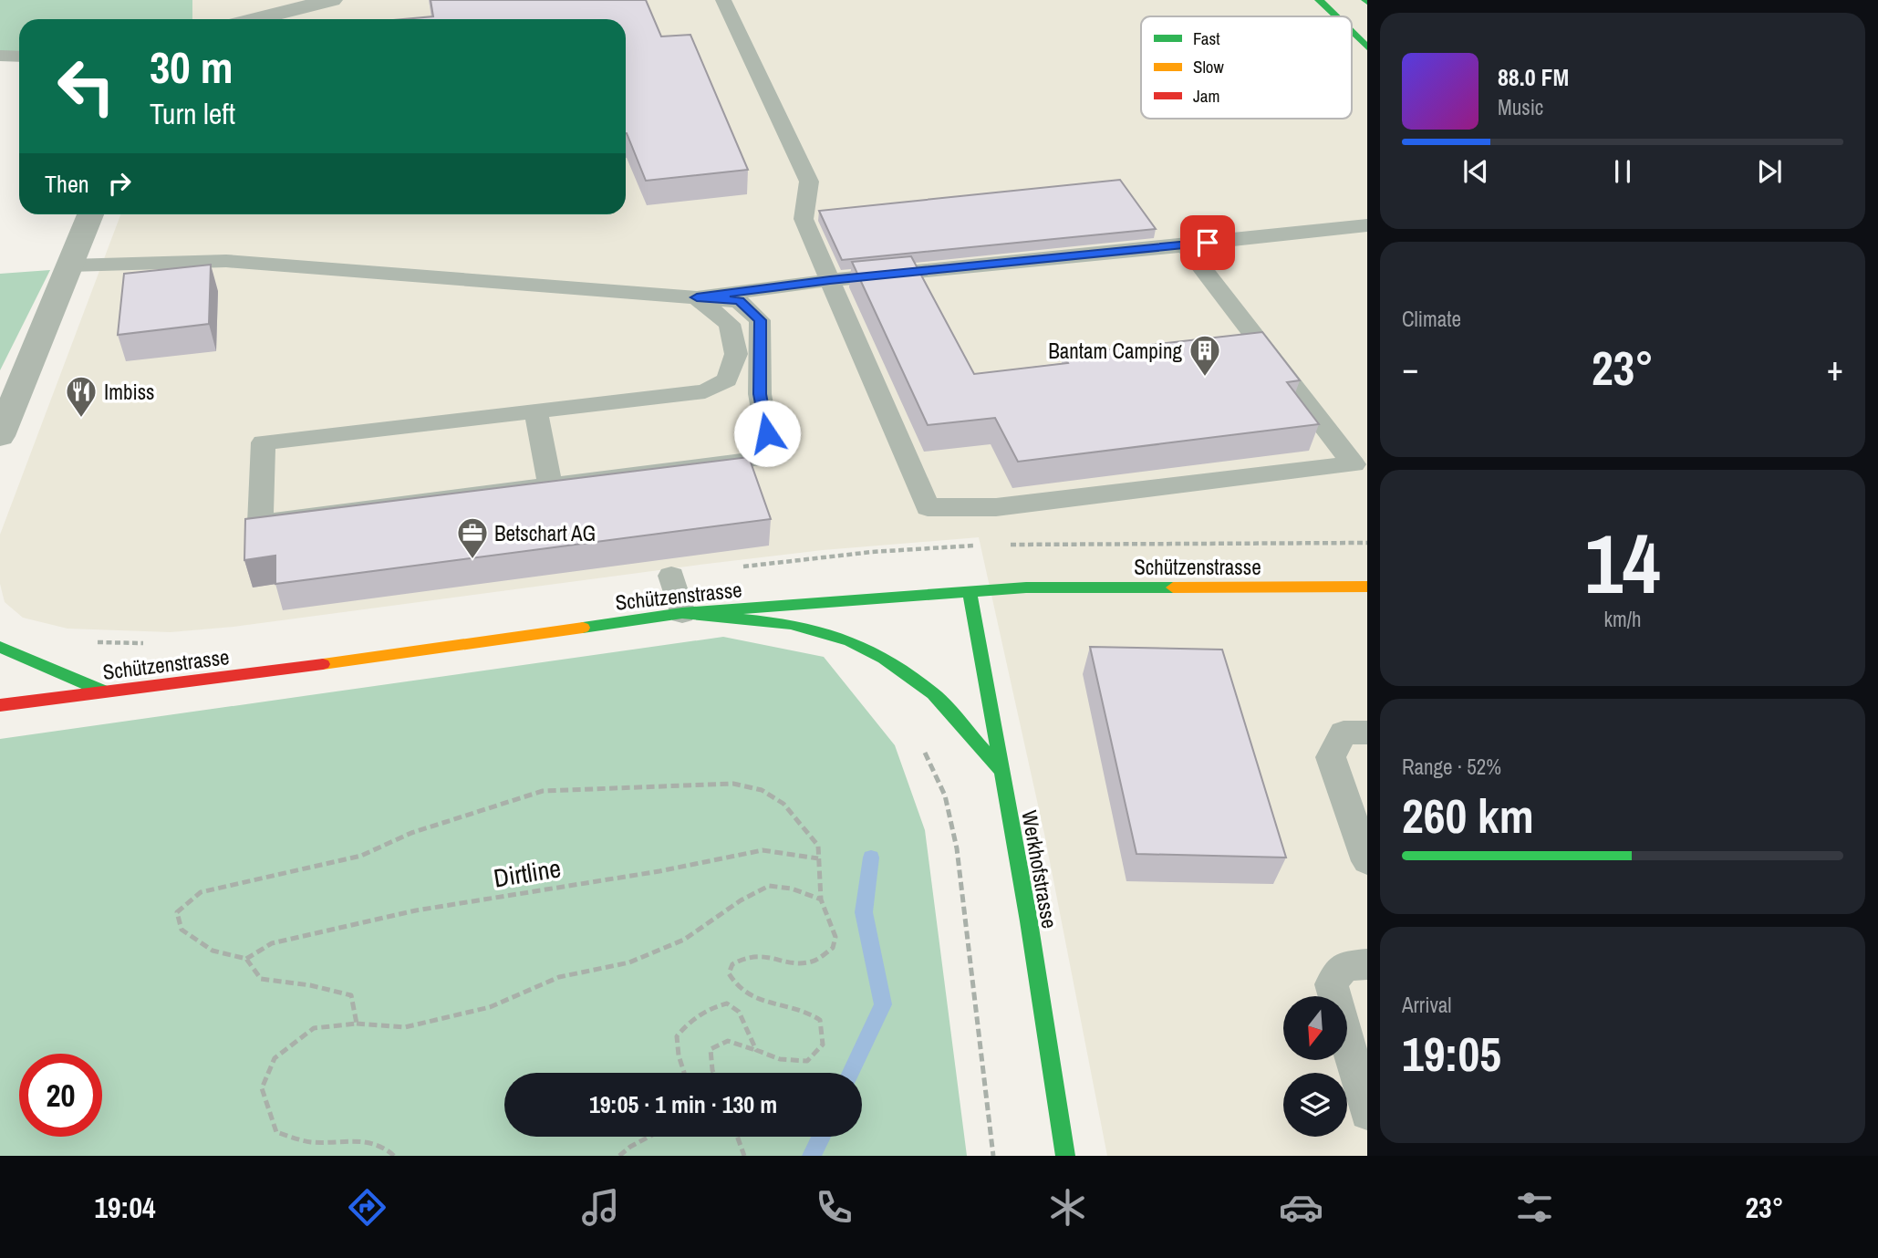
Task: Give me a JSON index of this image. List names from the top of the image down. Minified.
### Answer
{"streets":{"main road":["Schützenstrasse","Werkhofstrasse"],"path":["Dirtline"]},"crossings":[["Schützenstrasse","Werkhofstrasse"]],"places":{"building":["Bantam Camping"],"restaurant":["Imbiss"],"office":["Betschart AG"]},"legend":["Fast","Slow","Jam"],"north":"bottom","page":{"turn":["30 m","Turn left"],"song":["88.0 FM","Music"],"then":"Then","tile":["Climate",["14","km/h"],["Range · 52%","260 km"],["Arrival","19:05"]],"heat":["−","23°","+"],"limit":"20","trip":"19:05 · 1 min · 130 m","tabs":["19:04","23°"]}}
